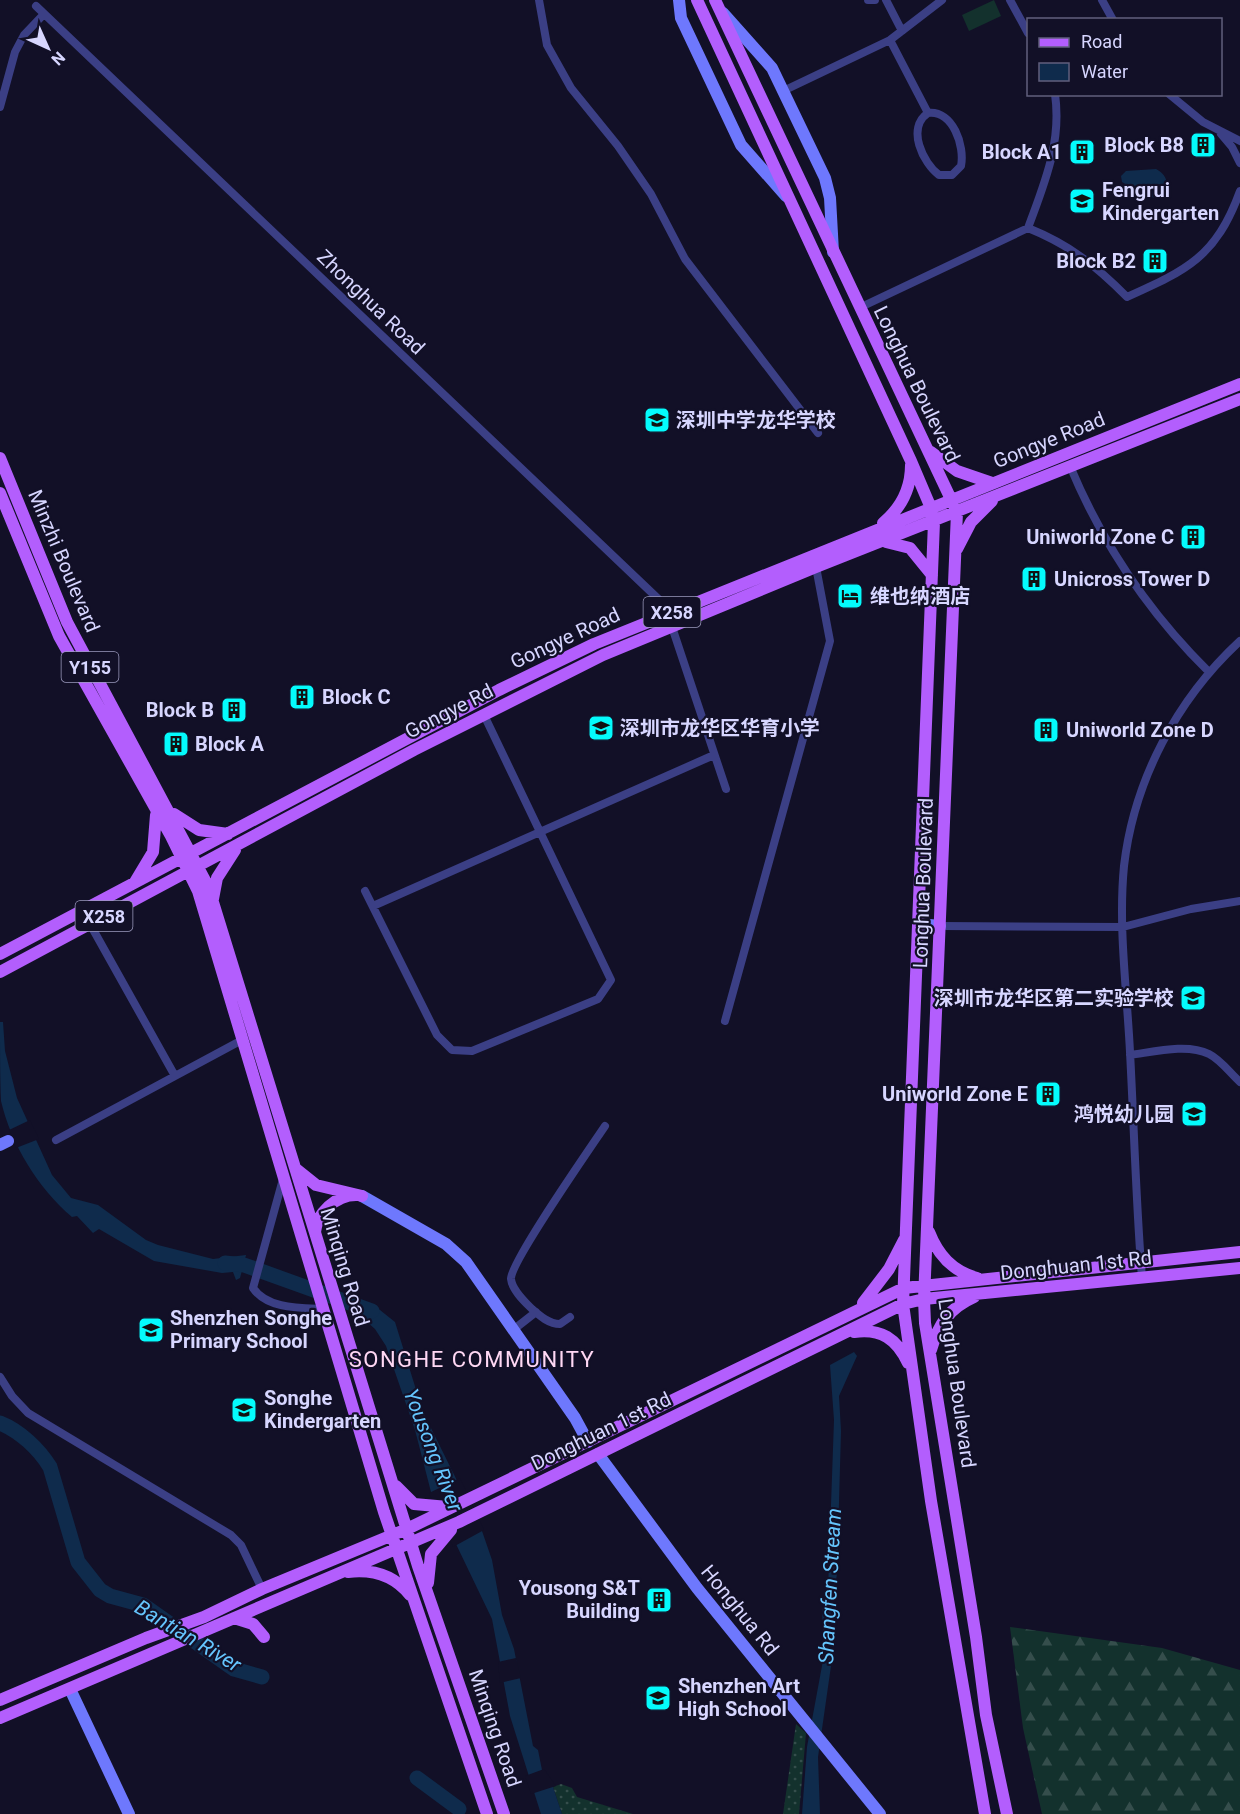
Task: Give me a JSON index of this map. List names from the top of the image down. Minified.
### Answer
{"streets":{"main road":["Longhua Boulevard","Gongye Road","Minzhi Boulevard","X258","Y155","Gongye Rd","Donghuan 1st Rd","Minqing Road"],"street":["Zhonghua Road","Honghua Rd"]},"crossings":[["Zhonghua Road","Gongye Road"],["Longhua Boulevard","Gongye Road"],["Longhua Boulevard","Gongye Rd"],["Longhua Boulevard","Donghuan 1st Rd"],["Gongye Road","Minzhi Boulevard"],["Gongye Road","X258"],["Gongye Road","Gongye Rd"],["Minzhi Boulevard","Gongye Rd"],["Minzhi Boulevard","Minqing Road"],["Gongye Rd","Minqing Road"],["Donghuan 1st Rd","Minqing Road"],["Donghuan 1st Rd","Honghua Rd"]],"districts":["SONGHE COMMUNITY"],"water":["Yousong River","Shangfen Stream","Bantian River"],"places":{"building":["Block B8","Block A1","Block B2","Uniworld Zone C","Unicross Tower D","Block C","Block B","Uniworld Zone D","Block A","Uniworld Zone E","Yousong S&T Building"],"school or university":["Fengrui Kindergarten","深圳中学龙华学校","深圳市龙华区华育小学","深圳市龙华区第二实验学校","鸿悦幼儿园","Shenzhen Songhe Primary School","Songhe Kindergarten","Shenzhen Art High School"],"hotel":["维也纳酒店"]},"legend":["Road","Water"],"north":"bottom right"}
